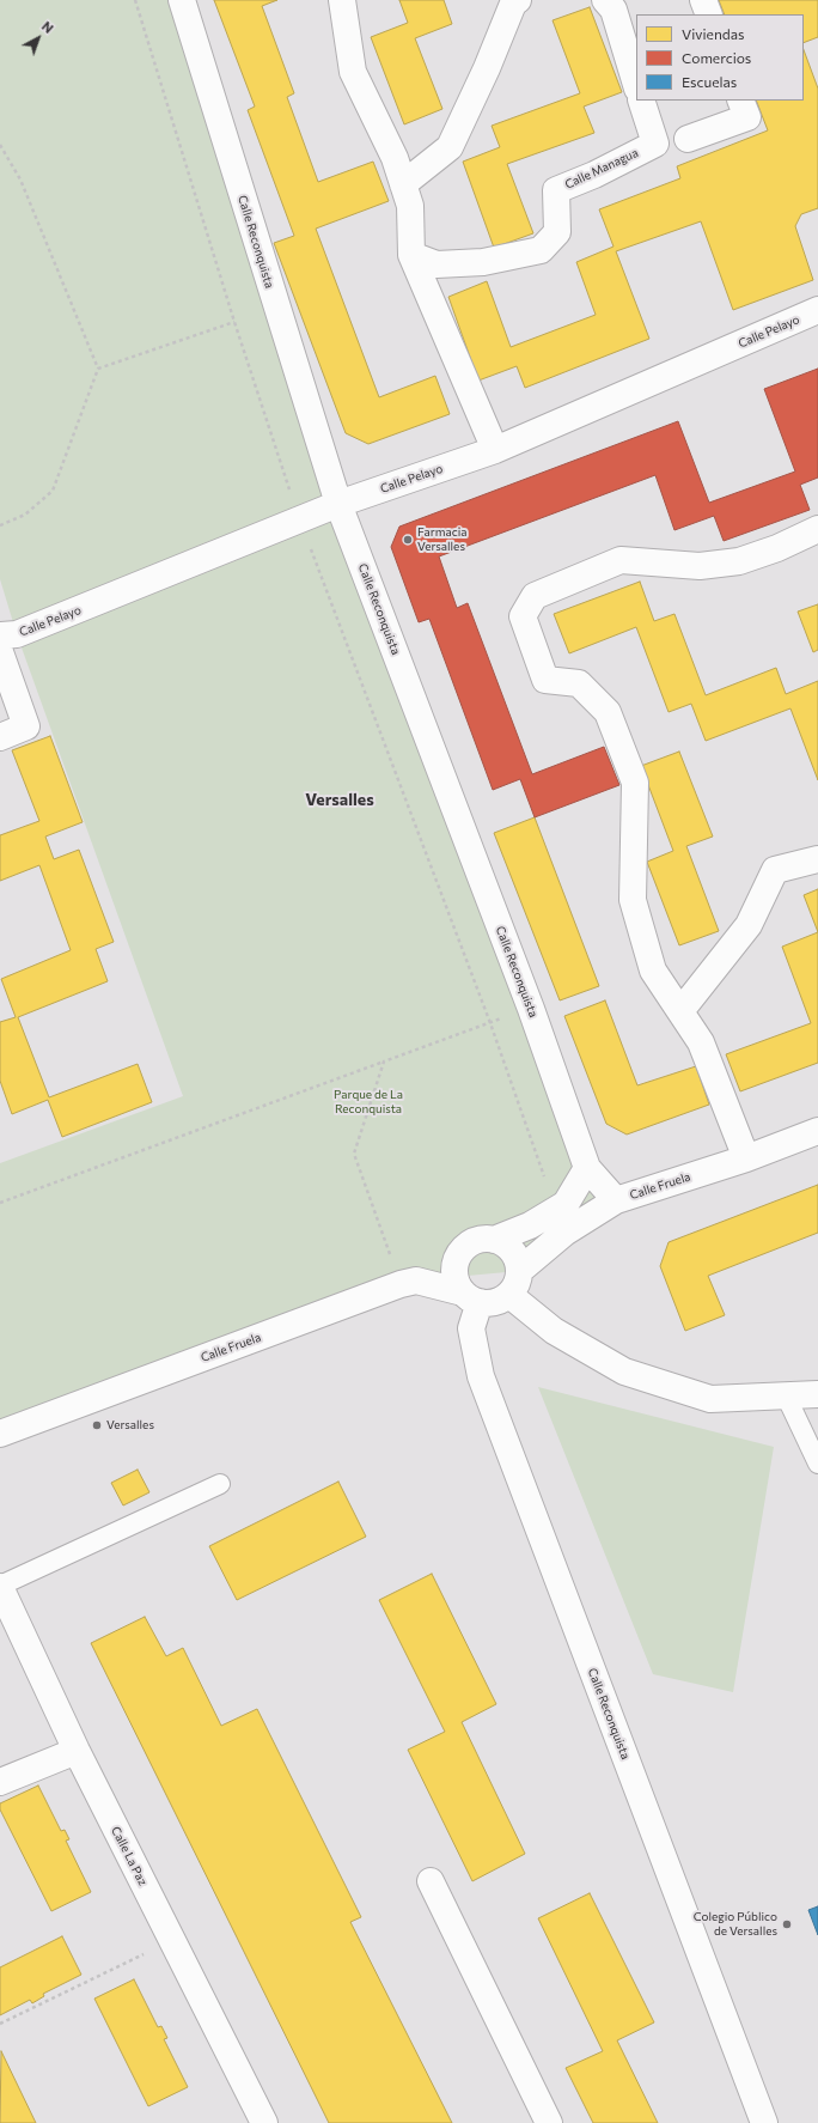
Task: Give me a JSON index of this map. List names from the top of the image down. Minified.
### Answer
{"streets":{"street":["Calle Managua","Calle Reconquista","Calle Pelayo","Calle Fruela","Calle La Paz"]},"crossings":[["Calle Reconquista","Calle Pelayo"],["Calle Reconquista","Calle Fruela"]],"districts":["Versalles"],"parks":["Parque de La Reconquista"],"places":["Farmacia Versalles","Versalles","Colegio Público de Versalles"],"legend":["Viviendas","Comercios","Escuelas"],"north":"top right"}
